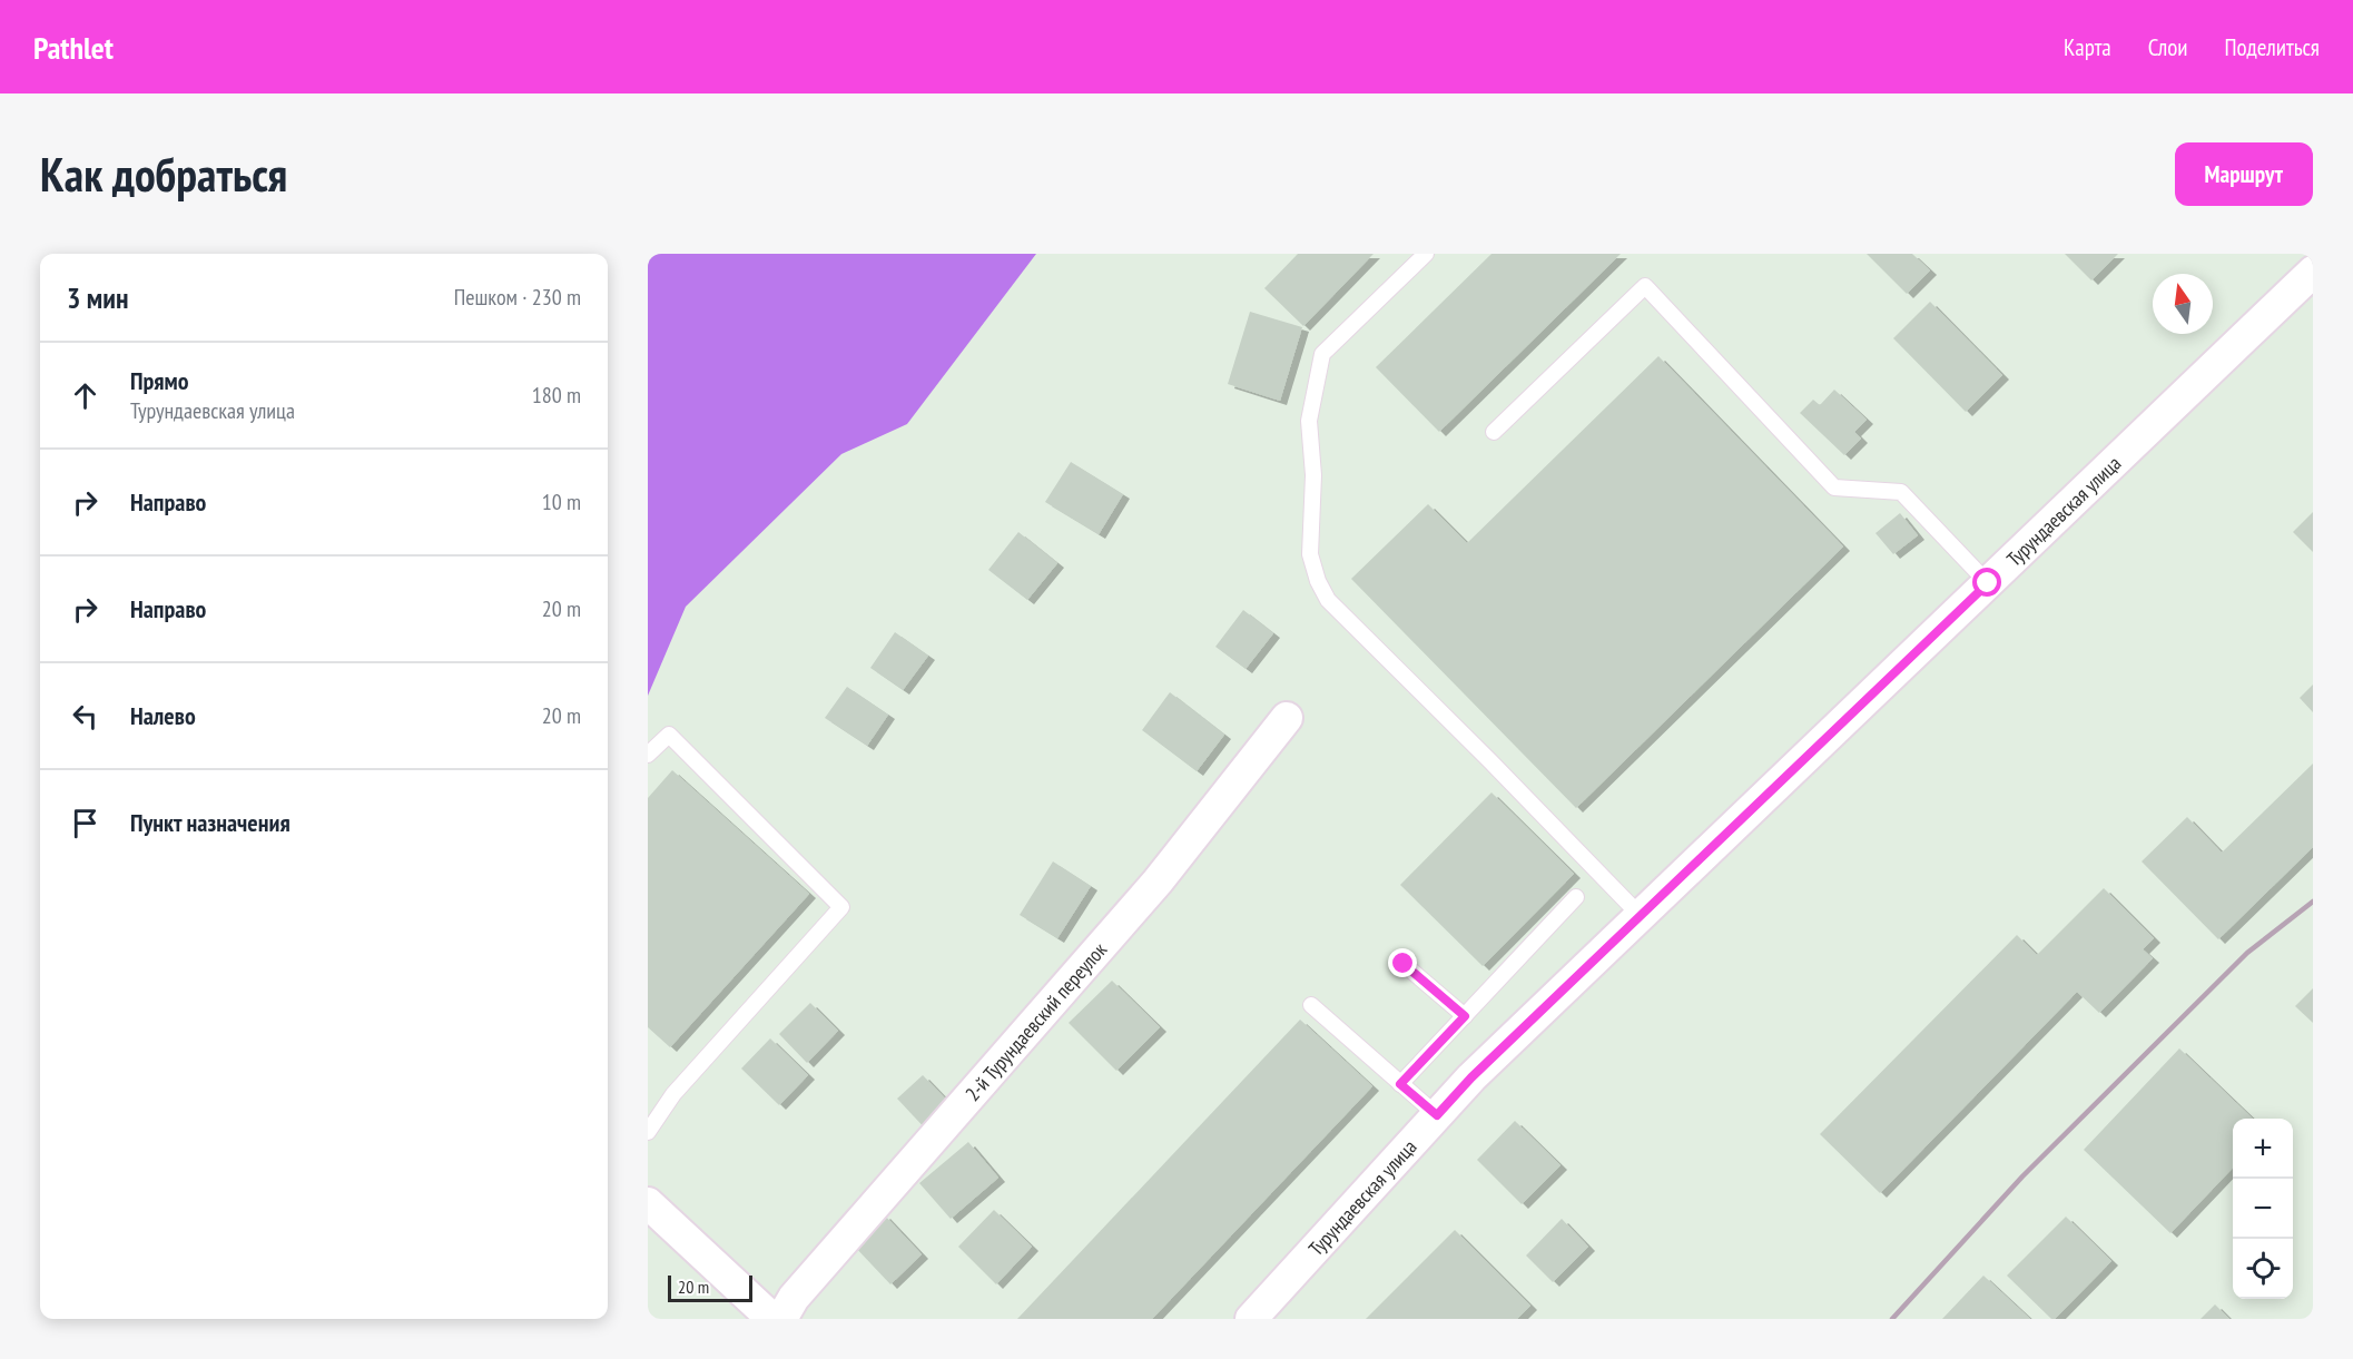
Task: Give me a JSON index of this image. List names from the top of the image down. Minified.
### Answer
{"streets":{"street":["Турундаевская улица","2-й Турундаевский переулок"]},"scale_bar":"20 m","north":"top","page":{"header":"Pathlet","nav":["Карта","Слои","Поделиться"],"buttons":"Маршрут","title":"Как добраться","heading":["3 мин","Пешком · 230 m"],"list":[["Прямо","Турундаевская улица","180 m"],["Направо","10 m"],["Направо","20 m"],["Налево","20 m"],"Пункт назначения"],"map_buttons":["+","−"],"scale":"20 m"}}
